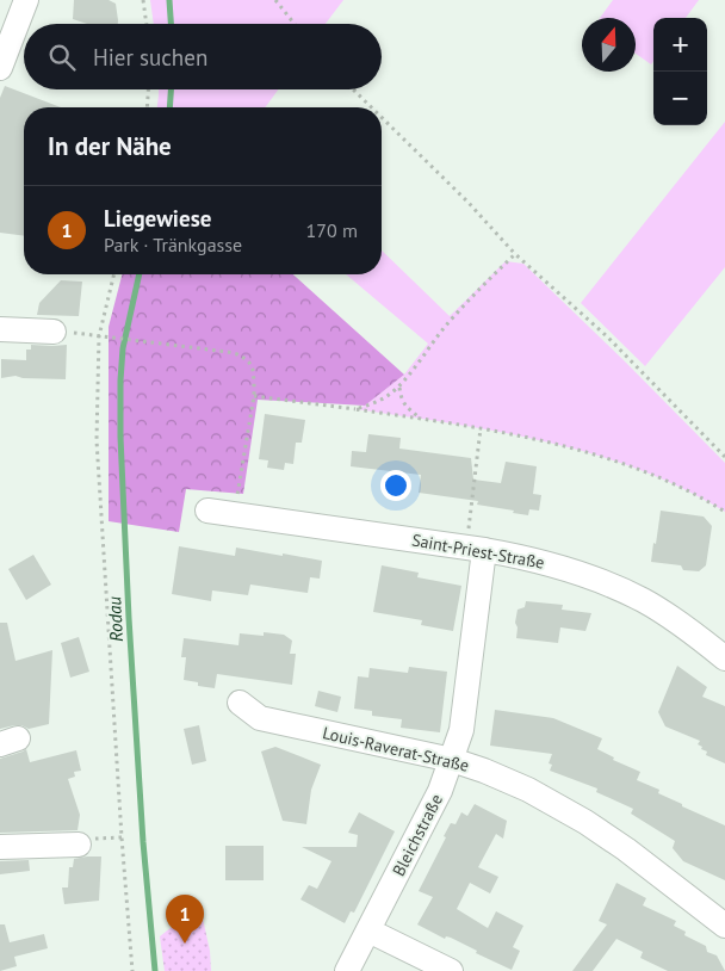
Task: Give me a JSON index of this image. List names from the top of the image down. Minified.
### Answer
{"streets":{"street":["Saint-Priest-Straße","Louis-Raverat-Straße","Bleichstraße"]},"crossings":[["Saint-Priest-Straße","Bleichstraße"],["Louis-Raverat-Straße","Bleichstraße"]],"water":["Rodau"],"north":"top","page":{"map_buttons":["+","−"],"search":"Hier suchen","heading":"In der Nähe","list":[{"mark":"1","name":"Liegewiese","note":"Park · Tränkgasse","value":"170 m"}],"pins":"1"}}
